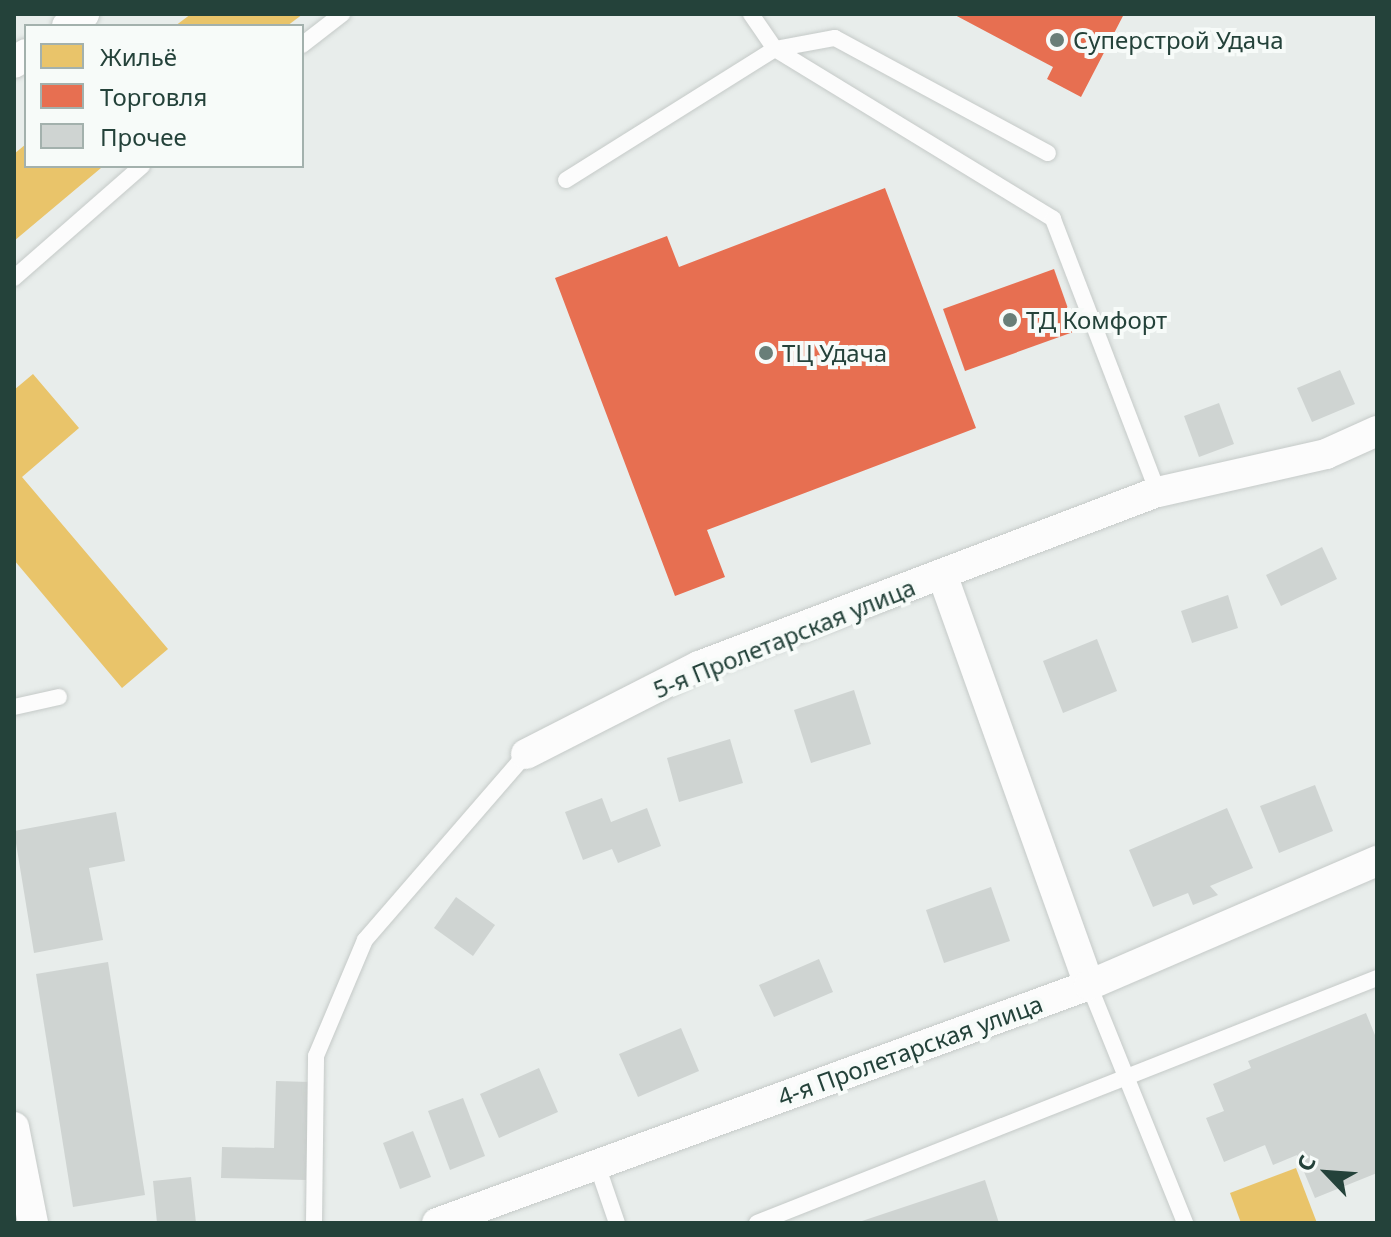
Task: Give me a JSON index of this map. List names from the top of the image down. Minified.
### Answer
{"streets":{"street":["5-я Пролетарская улица","4-я Пролетарская улица"]},"places":["Суперстрой Удача","ТД Комфорт","ТЦ Удача"],"legend":["Жильё","Торговля","Прочее"],"north":"top left"}
